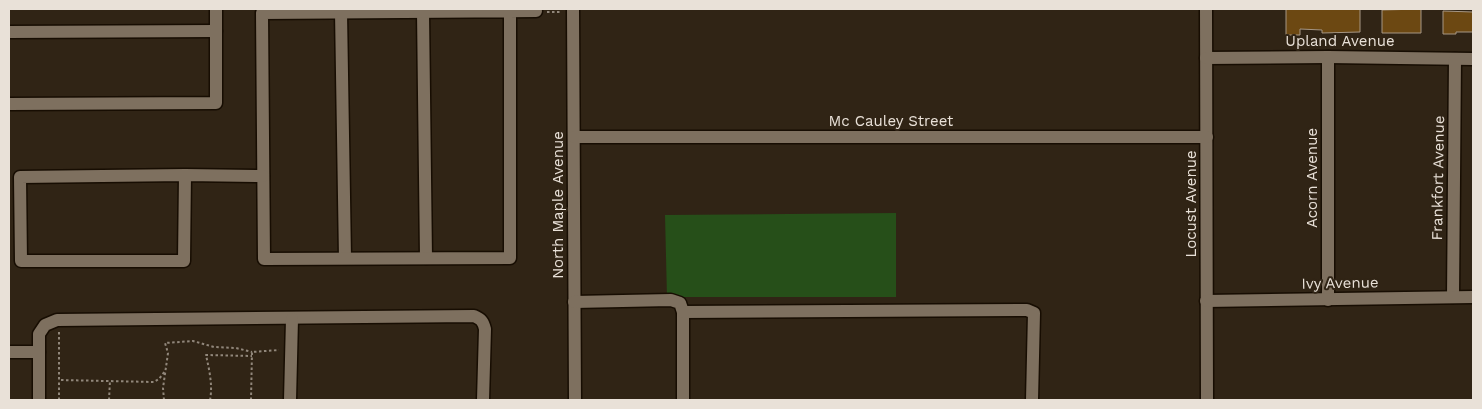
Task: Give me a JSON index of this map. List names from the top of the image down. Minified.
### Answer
{"streets":{"street":["Upland Avenue","Mc Cauley Street","Acorn Avenue","Frankfort Avenue","Locust Avenue","North Maple Avenue","Ivy Avenue"]},"crossings":[["Upland Avenue","Acorn Avenue"],["Upland Avenue","Frankfort Avenue"],["Upland Avenue","Locust Avenue"],["Mc Cauley Street","Locust Avenue"],["Mc Cauley Street","North Maple Avenue"],["Acorn Avenue","Ivy Avenue"],["Frankfort Avenue","Ivy Avenue"],["Locust Avenue","Ivy Avenue"]]}
